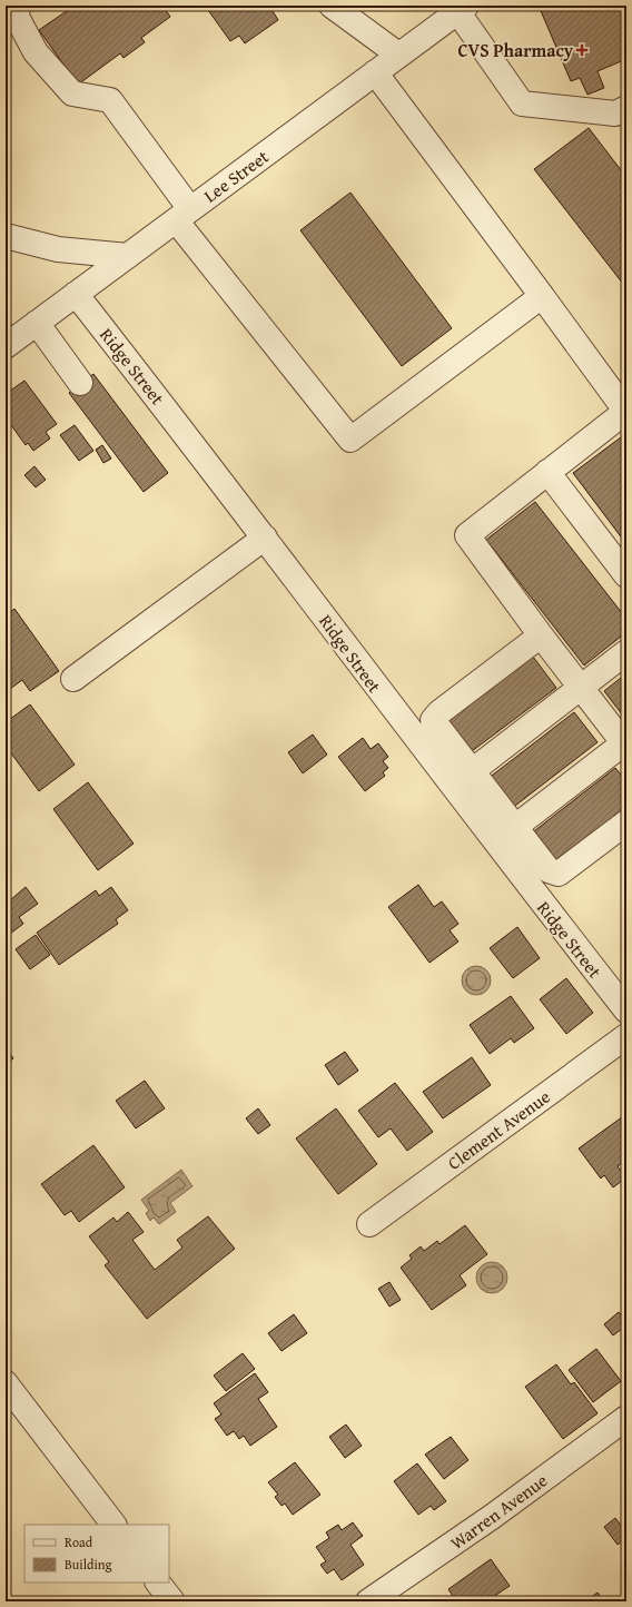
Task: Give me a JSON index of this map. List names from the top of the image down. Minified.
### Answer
{"streets":{"street":["Lee Street","Ridge Street","Clement Avenue","Warren Avenue"]},"crossings":[["Lee Street","Ridge Street"]],"places":{"health":["CVS Pharmacy"]},"legend":["Road","Building"]}
